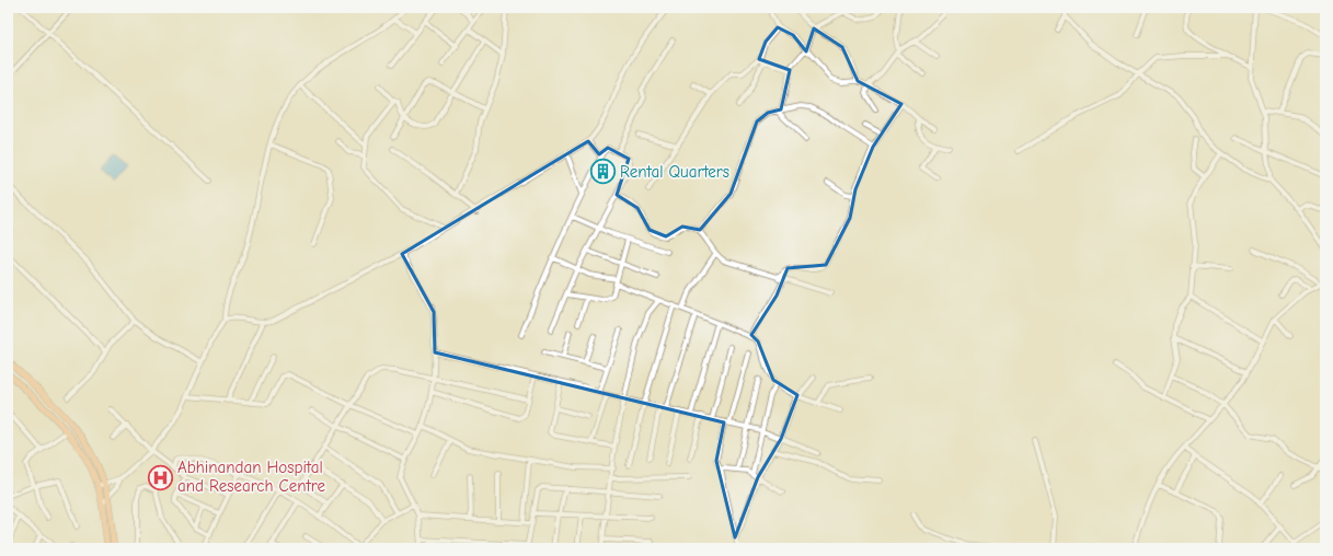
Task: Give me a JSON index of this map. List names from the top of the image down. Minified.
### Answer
{"places":{"building":["Rental Quarters"],"hospital":["Abhinandan Hospital and Research Centre"]}}
